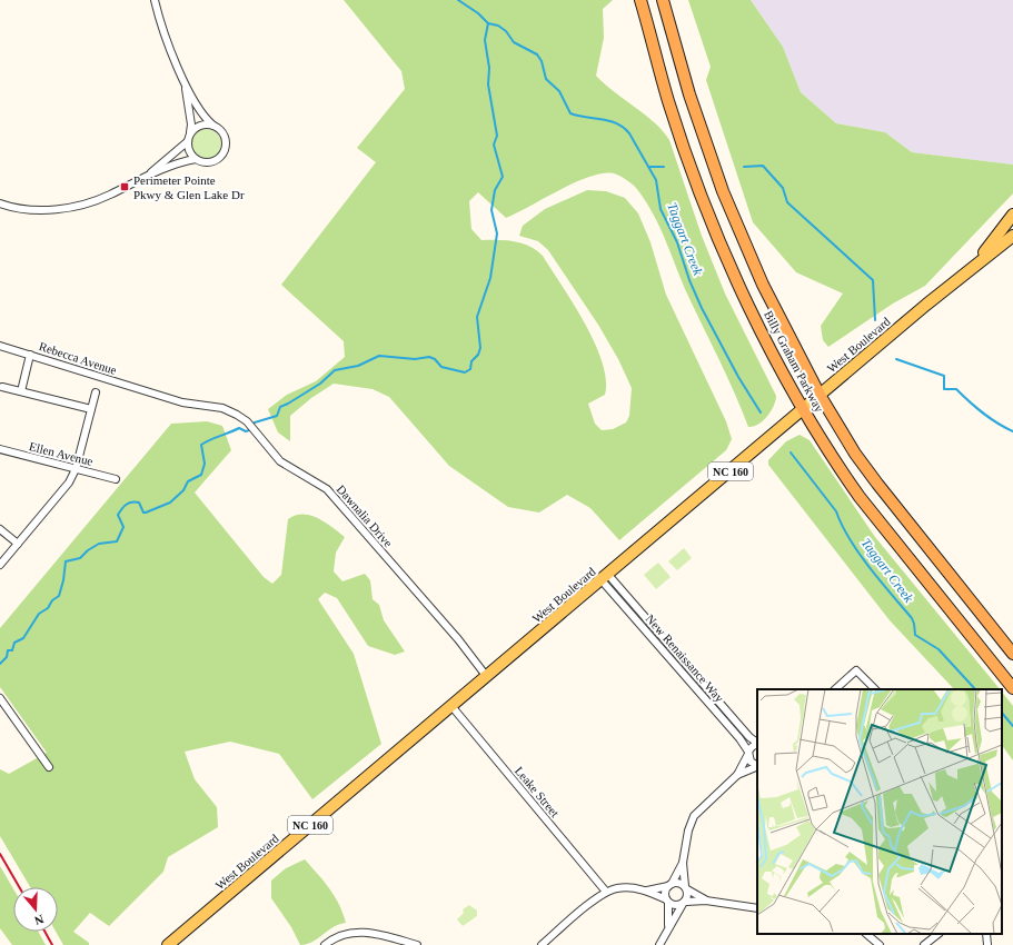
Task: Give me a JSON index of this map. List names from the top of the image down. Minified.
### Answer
{"streets":{"highway":["Billy Graham Parkway"],"main road":["West Boulevard","NC 160"],"street":["Rebecca Avenue","Ellen Avenue","Dawnalia Drive","New Renaissance Way","Leake Street"]},"crossings":[["West Boulevard","Billy Graham Parkway"],["West Boulevard","Dawnalia Drive"],["West Boulevard","New Renaissance Way"],["West Boulevard","Leake Street"],["Rebecca Avenue","Dawnalia Drive"]],"water":["Taggart Creek"],"places":{"transit":["Perimeter Pointe Pkwy & Glen Lake Dr"]},"north":"bottom"}
